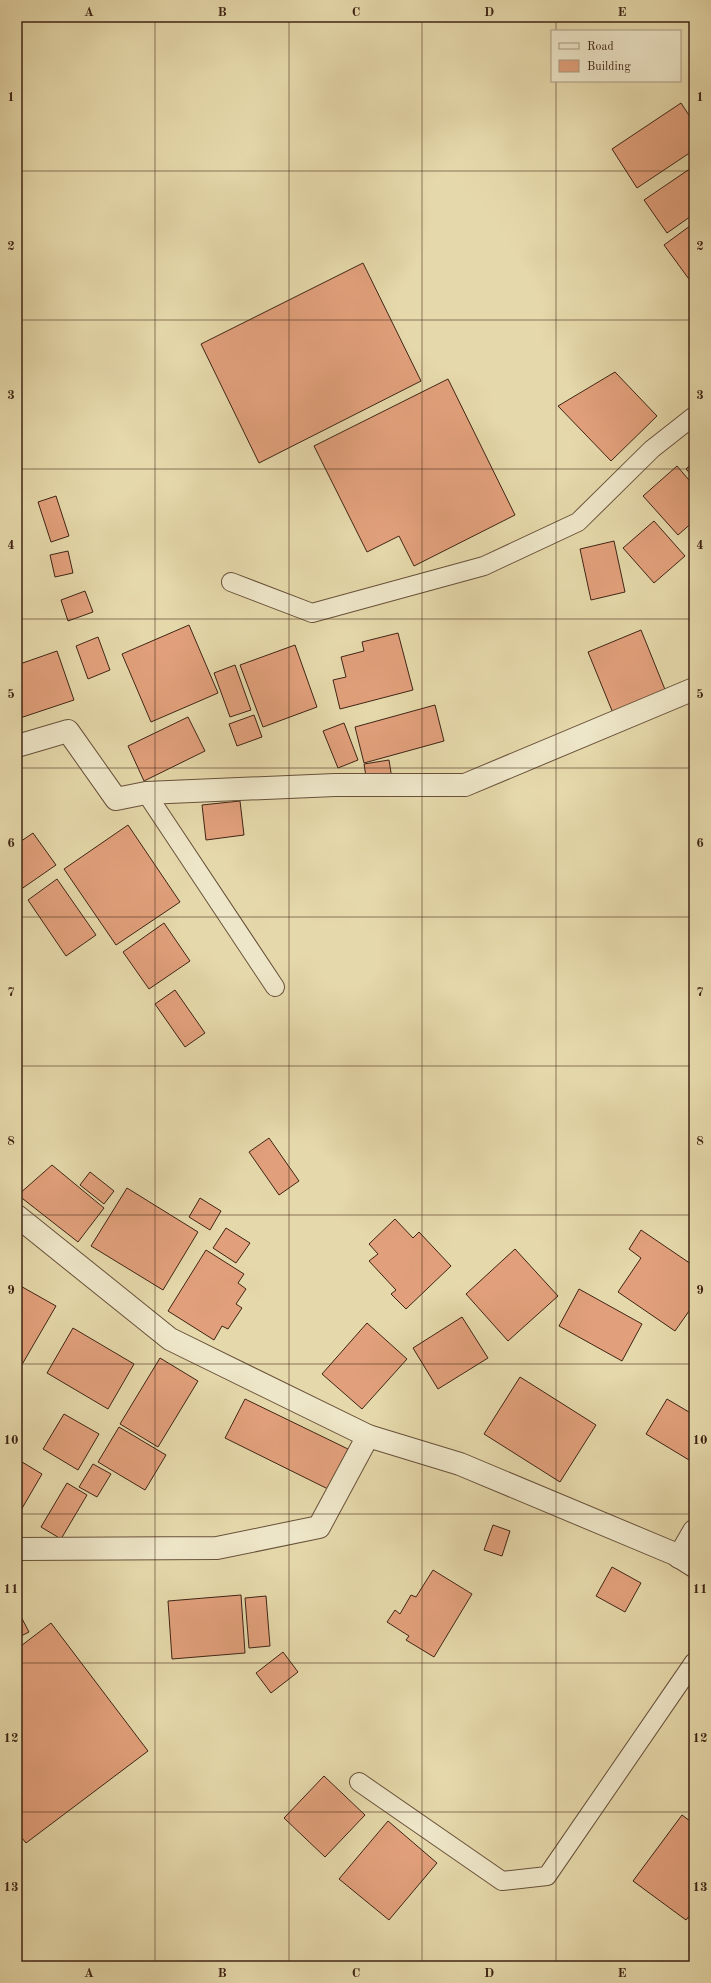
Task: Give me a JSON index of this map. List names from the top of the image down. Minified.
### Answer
{"legend":["Road","Building"],"grid":{"columns":["A","B","C","D","E"],"rows":["1","2","3","4","5","6","7","8","9","10","11","12","13"]}}
